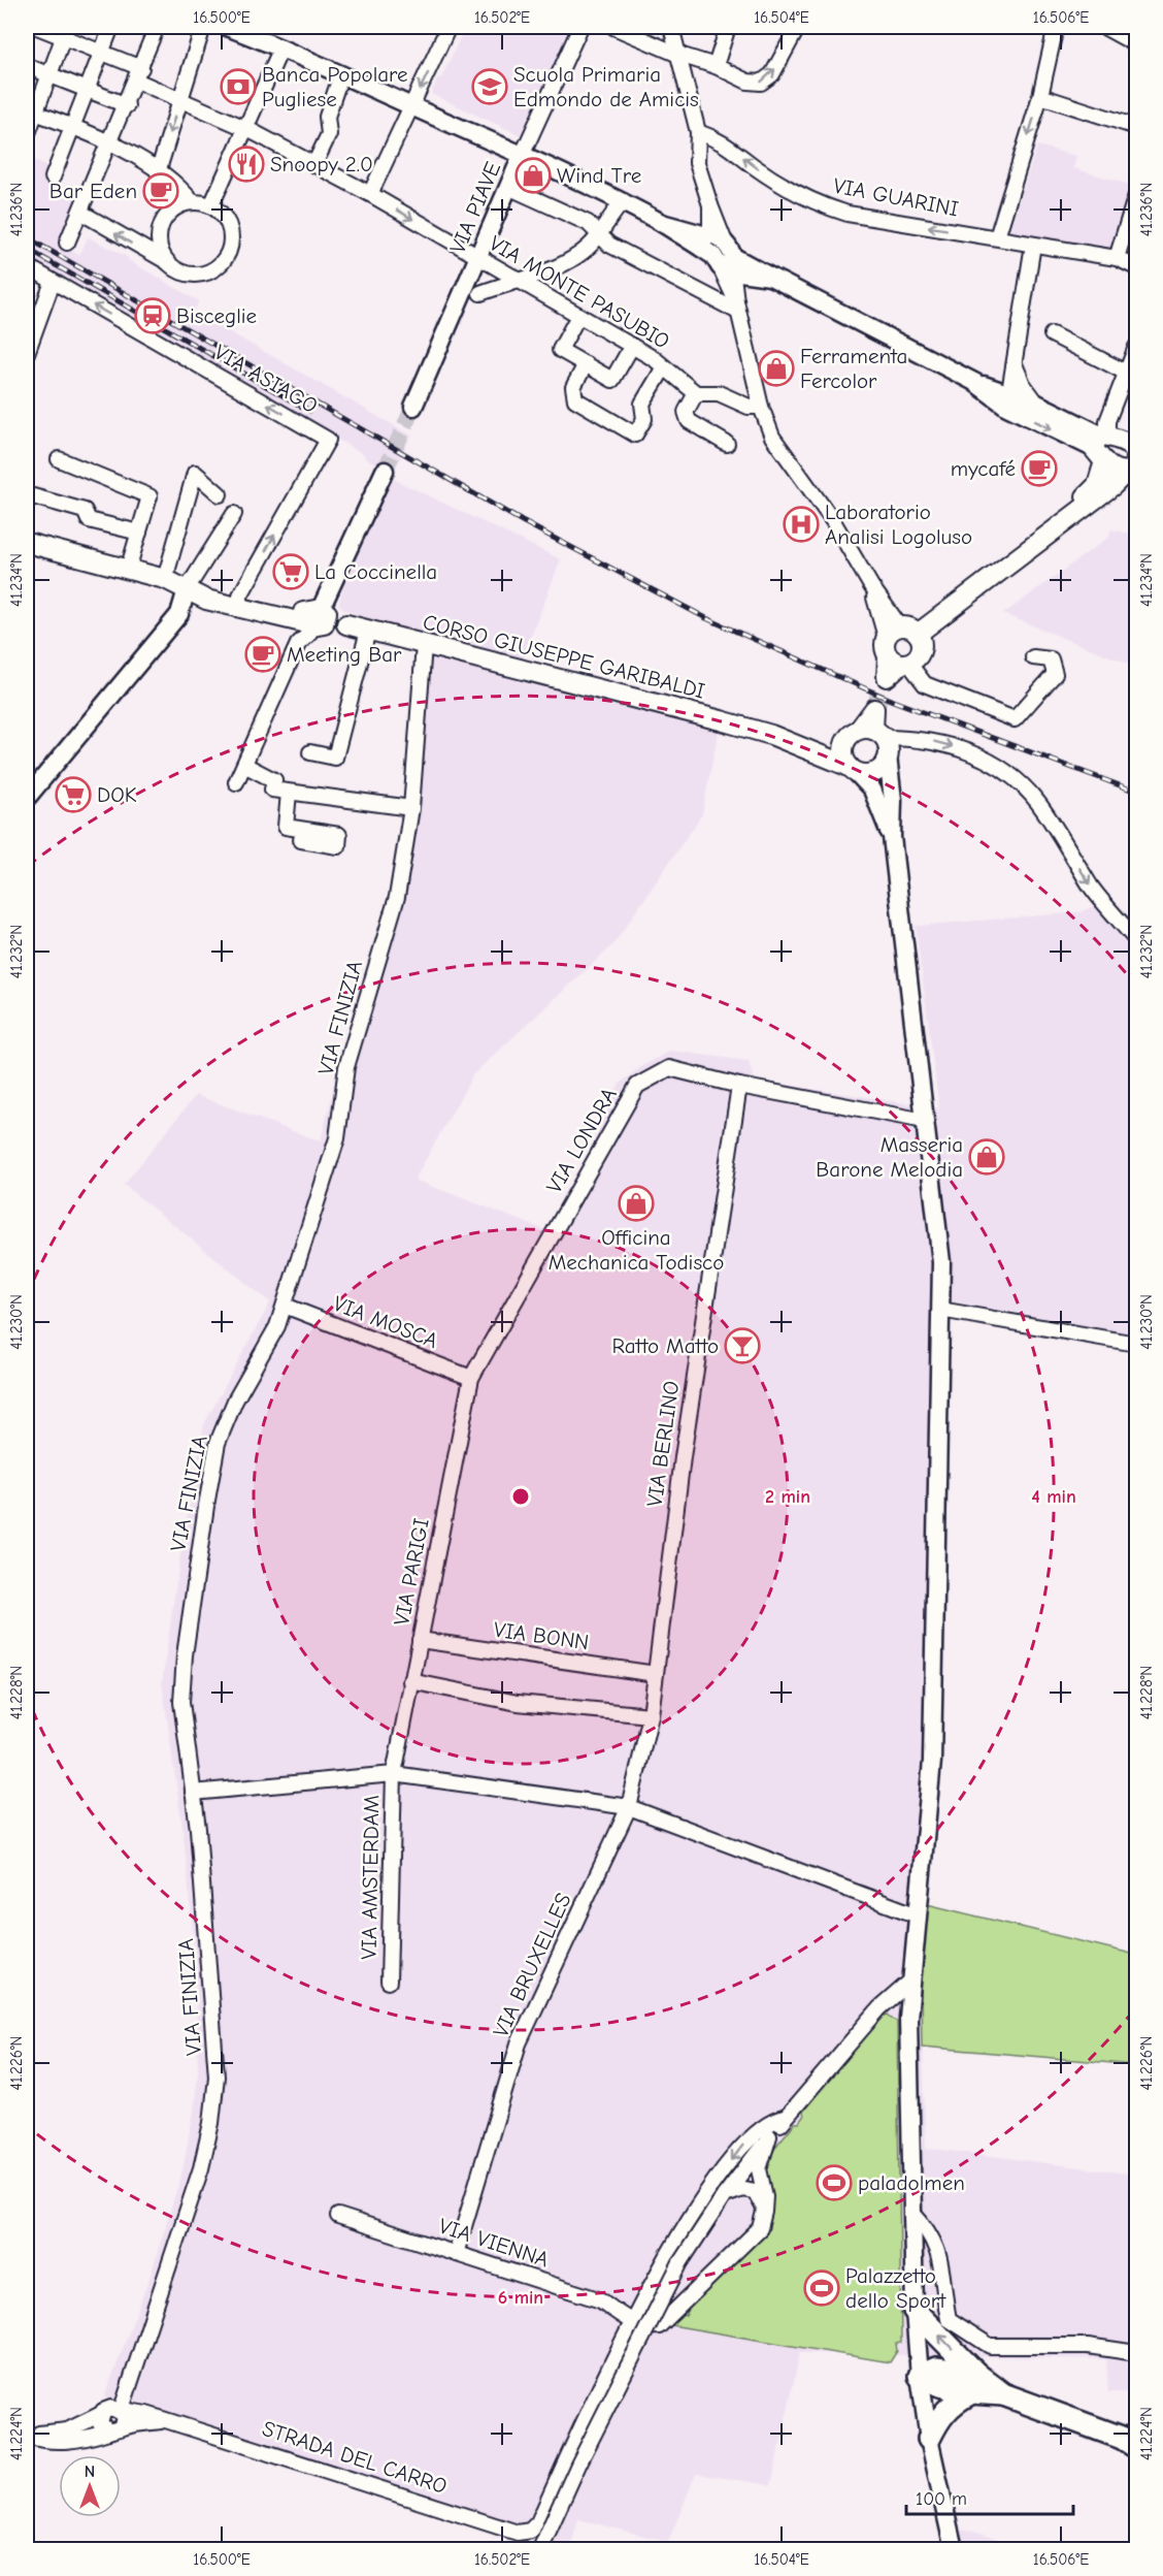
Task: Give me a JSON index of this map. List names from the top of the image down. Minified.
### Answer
{"streets":{"main road":["CORSO GIUSEPPE GARIBALDI"],"street":["VIA GUARINI","VIA PIAVE","VIA MONTE PASUBIO","VIA ASIAGO","VIA FINIZIA","VIA LONDRA","VIA MOSCA","VIA BERLINO","VIA PARIGI","VIA BONN","VIA AMSTERDAM","VIA BRUXELLES","VIA VIENNA","STRADA DEL CARRO"]},"crossings":[["VIA PIAVE","VIA MONTE PASUBIO"],["VIA ASIAGO","CORSO GIUSEPPE GARIBALDI"],["CORSO GIUSEPPE GARIBALDI","VIA FINIZIA"],["VIA FINIZIA","VIA MOSCA"],["VIA FINIZIA","STRADA DEL CARRO"],["VIA LONDRA","VIA MOSCA"],["VIA LONDRA","VIA BERLINO"],["VIA LONDRA","VIA PARIGI"],["VIA MOSCA","VIA PARIGI"],["VIA BERLINO","VIA BONN"],["VIA BERLINO","VIA BRUXELLES"],["VIA PARIGI","VIA BONN"],["VIA PARIGI","VIA AMSTERDAM"],["VIA BRUXELLES","VIA VIENNA"],["VIA VIENNA","STRADA DEL CARRO"]],"places":{"bank":["Banca Popolare Pugliese"],"school or university":["Scuola Primaria Edmondo de Amicis"],"restaurant":["Snoopy 2.0"],"shop":["Wind Tre","Ferramenta Fercolor","Masseria Barone Melodia","Officina Mechanica Todisco"],"cafe":["Bar Eden","mycafé","Meeting Bar"],"station":["Bisceglie"],"hospital":["Laboratorio Analisi Logoluso"],"supermarket":["La Coccinella","DOK"],"bar":["Ratto Matto"],"sports":["paladolmen","Palazzetto dello Sport"]},"scale_bar":"100 m","north":"top","coordinates":["16.500°E","16.502°E","16.504°E","16.506°E","41.236°N","41.234°N","41.232°N","41.230°N","41.228°N","41.226°N","41.224°N"],"rings":["2 min","4 min","6 min"]}
